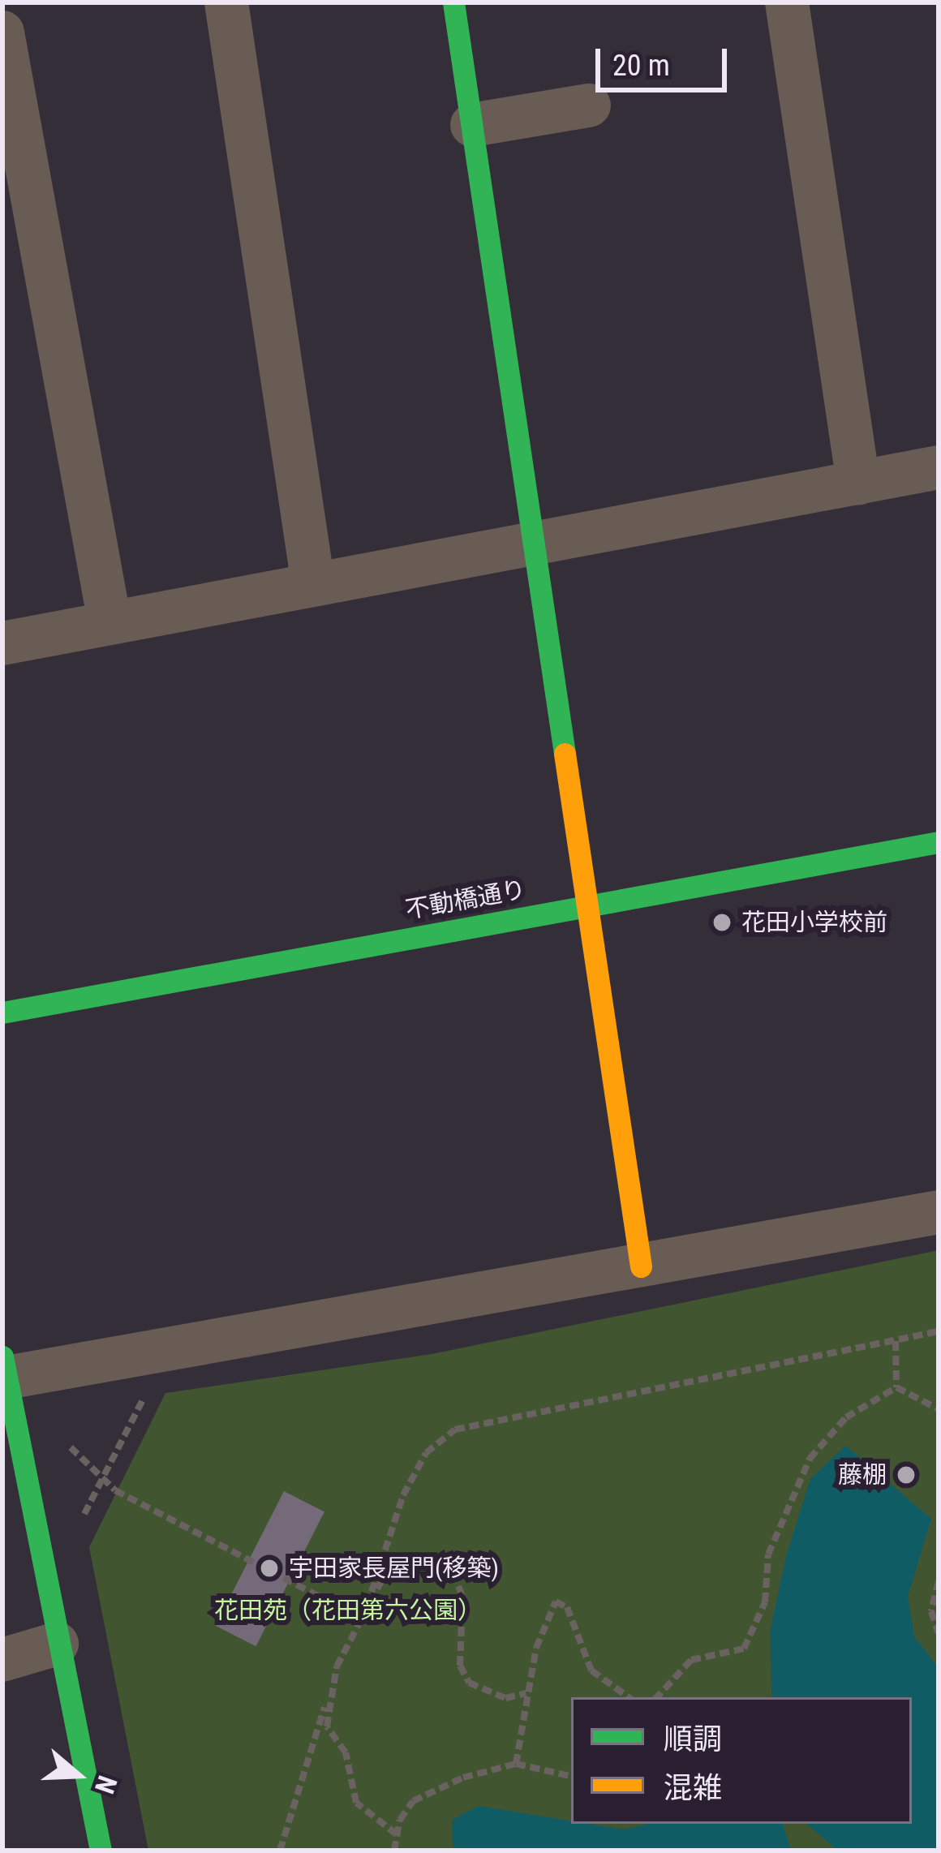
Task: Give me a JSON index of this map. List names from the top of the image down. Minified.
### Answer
{"streets":{"street":["不動橋通り"]},"parks":["花田苑（花田第六公園）"],"places":["花田小学校前","藤棚","宇田家長屋門(移築)"],"legend":["順調","混雑"],"scale_bar":"20 m","north":"right"}
